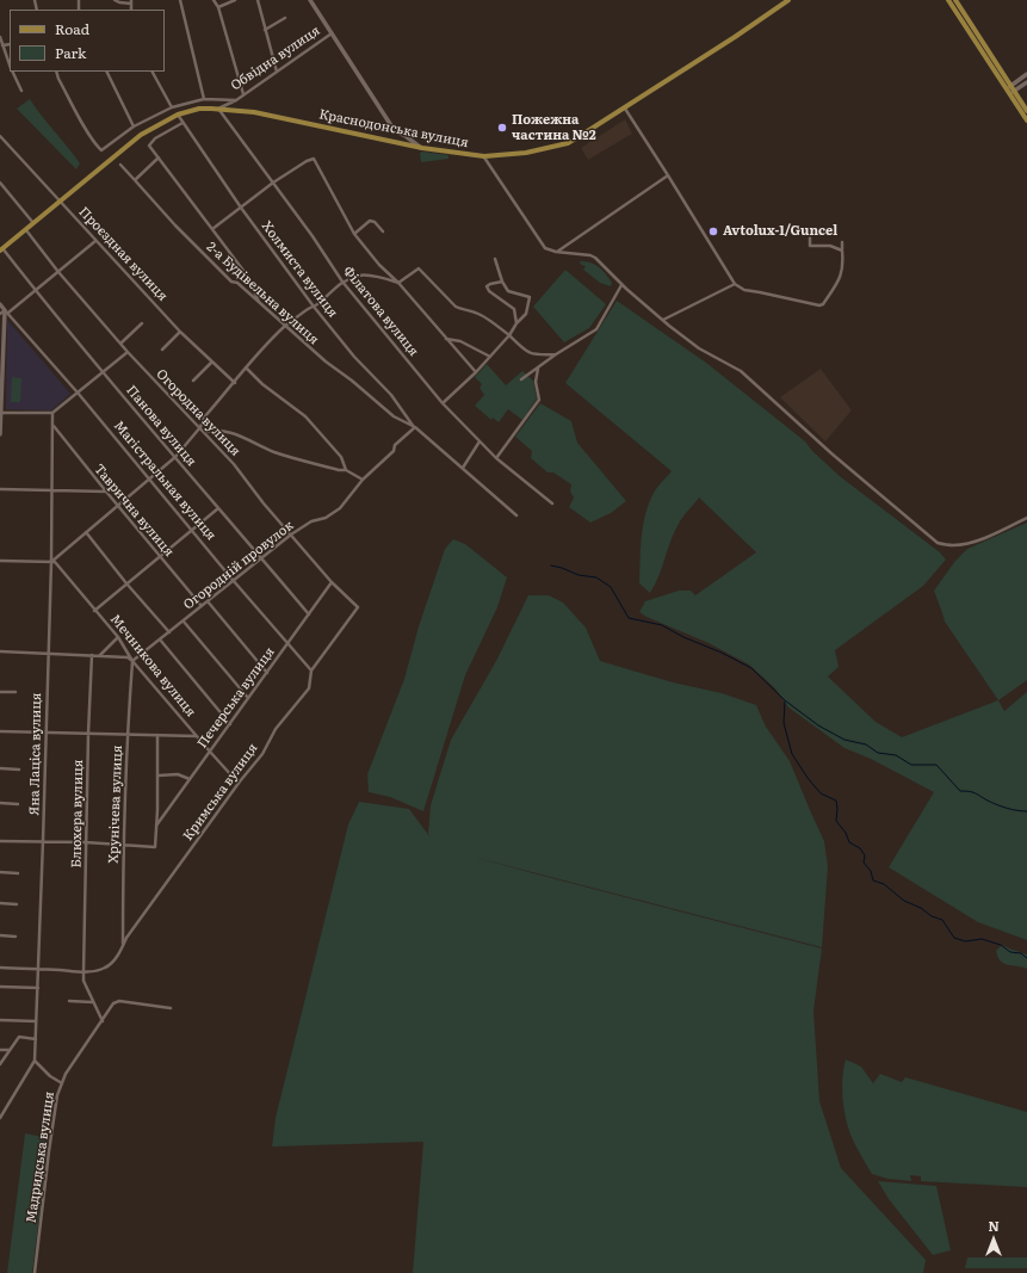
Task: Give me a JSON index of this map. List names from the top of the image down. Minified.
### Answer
{"streets":{"main road":["Краснодонська вулиця"],"street":["Обвідна вулиця","Проєздная вулиця","Холмиста вулиця","2-а Будівельна вулиця","Філатова вулиця","Огородна вулиця","Панова вулиця","Магістральная вулиця","Таврична вулиця","Огородній провулок","Мечникова вулиця","Печерська вулиця","Яна Лаціса вулиця","Кримська вулиця","Хрунічева вулиця","Блюхера вулиця","Мадридська вулиця"]},"crossings":[["Краснодонська вулиця","Проєздная вулиця"],["Краснодонська вулиця","Холмиста вулиця"],["Краснодонська вулиця","Філатова вулиця"],["Краснодонська вулиця","Огородна вулиця"],["Краснодонська вулиця","Панова вулиця"],["Холмиста вулиця","2-а Будівельна вулиця"],["Холмиста вулиця","Огородній провулок"],["2-а Будівельна вулиця","Огородній провулок"],["Огородна вулиця","Огородній провулок"],["Огородна вулиця","Печерська вулиця"],["Огородна вулиця","Кримська вулиця"],["Панова вулиця","Огородній провулок"],["Панова вулиця","Печерська вулиця"],["Магістральная вулиця","Огородній провулок"],["Магістральная вулиця","Печерська вулиця"],["Магістральная вулиця","Кримська вулиця"],["Таврична вулиця","Огородній провулок"],["Таврична вулиця","Яна Лаціса вулиця"],["Огородній провулок","Мечникова вулиця"],["Огородній провулок","Хрунічева вулиця"],["Мечникова вулиця","Печерська вулиця"],["Мечникова вулиця","Яна Лаціса вулиця"],["Мечникова вулиця","Кримська вулиця"],["Мечникова вулиця","Хрунічева вулиця"],["Яна Лаціса вулиця","Кримська вулиця"],["Кримська вулиця","Хрунічева вулиця"],["Кримська вулиця","Блюхера вулиця"],["Блюхера вулиця","Мадридська вулиця"]],"places":["Пожежна частина №2","Avtolux-1/Guncel"],"legend":["Road","Park"],"north":"top"}
